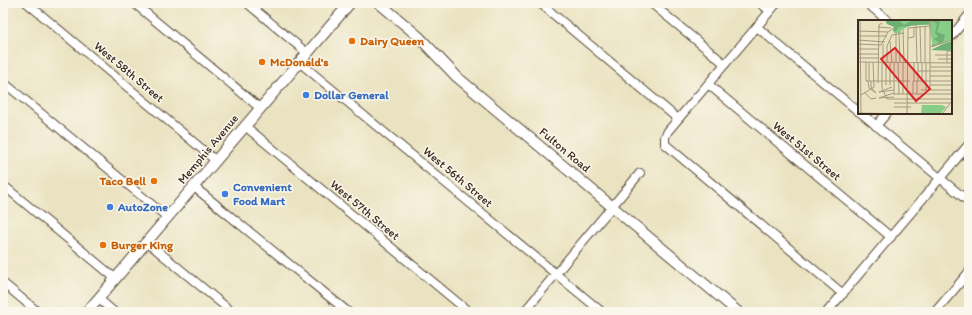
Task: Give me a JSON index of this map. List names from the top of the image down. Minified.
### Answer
{"streets":{"main road":["Memphis Avenue","Fulton Road"],"street":["West 58th Street","West 51st Street","West 56th Street","West 57th Street"]},"crossings":[["West 58th Street","Memphis Avenue"],["Memphis Avenue","West 56th Street"],["Memphis Avenue","West 57th Street"]],"places":["Dairy Queen","McDonald's","Dollar General","Taco Bell","Convenient Food Mart","AutoZone","Burger King"]}
